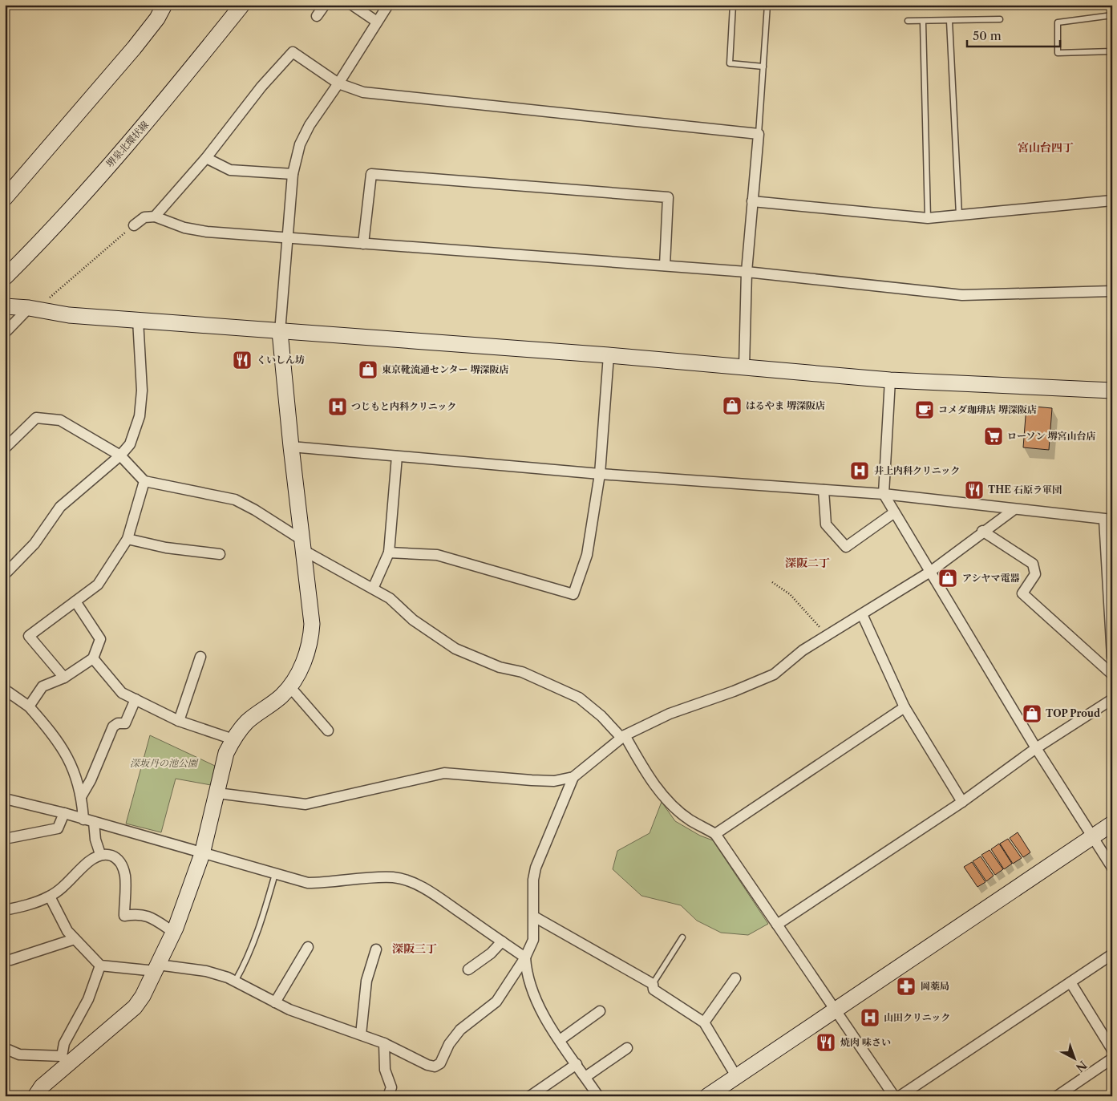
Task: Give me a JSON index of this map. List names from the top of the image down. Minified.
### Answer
{"streets":{"street":["堺泉北環状線"]},"districts":["宮山台四丁","深阪二丁","深阪三丁"],"parks":["深坂丹の池公園"],"places":{"restaurant":["くいしん坊","THE 石原ラ軍団","焼肉 味さい"],"shop":["東京靴流通センター 堺深阪店","はるやま 堺深阪店","アシヤマ電器","TOP Proud"],"hospital":["つじもと内科クリニック","井上内科クリニック","山田クリニック"],"cafe":["コメダ珈琲店 堺深阪店"],"supermarket":["ローソン 堺宮山台店"],"pharmacy":["岡薬局"]},"scale_bar":"50 m","north":"bottom right"}
